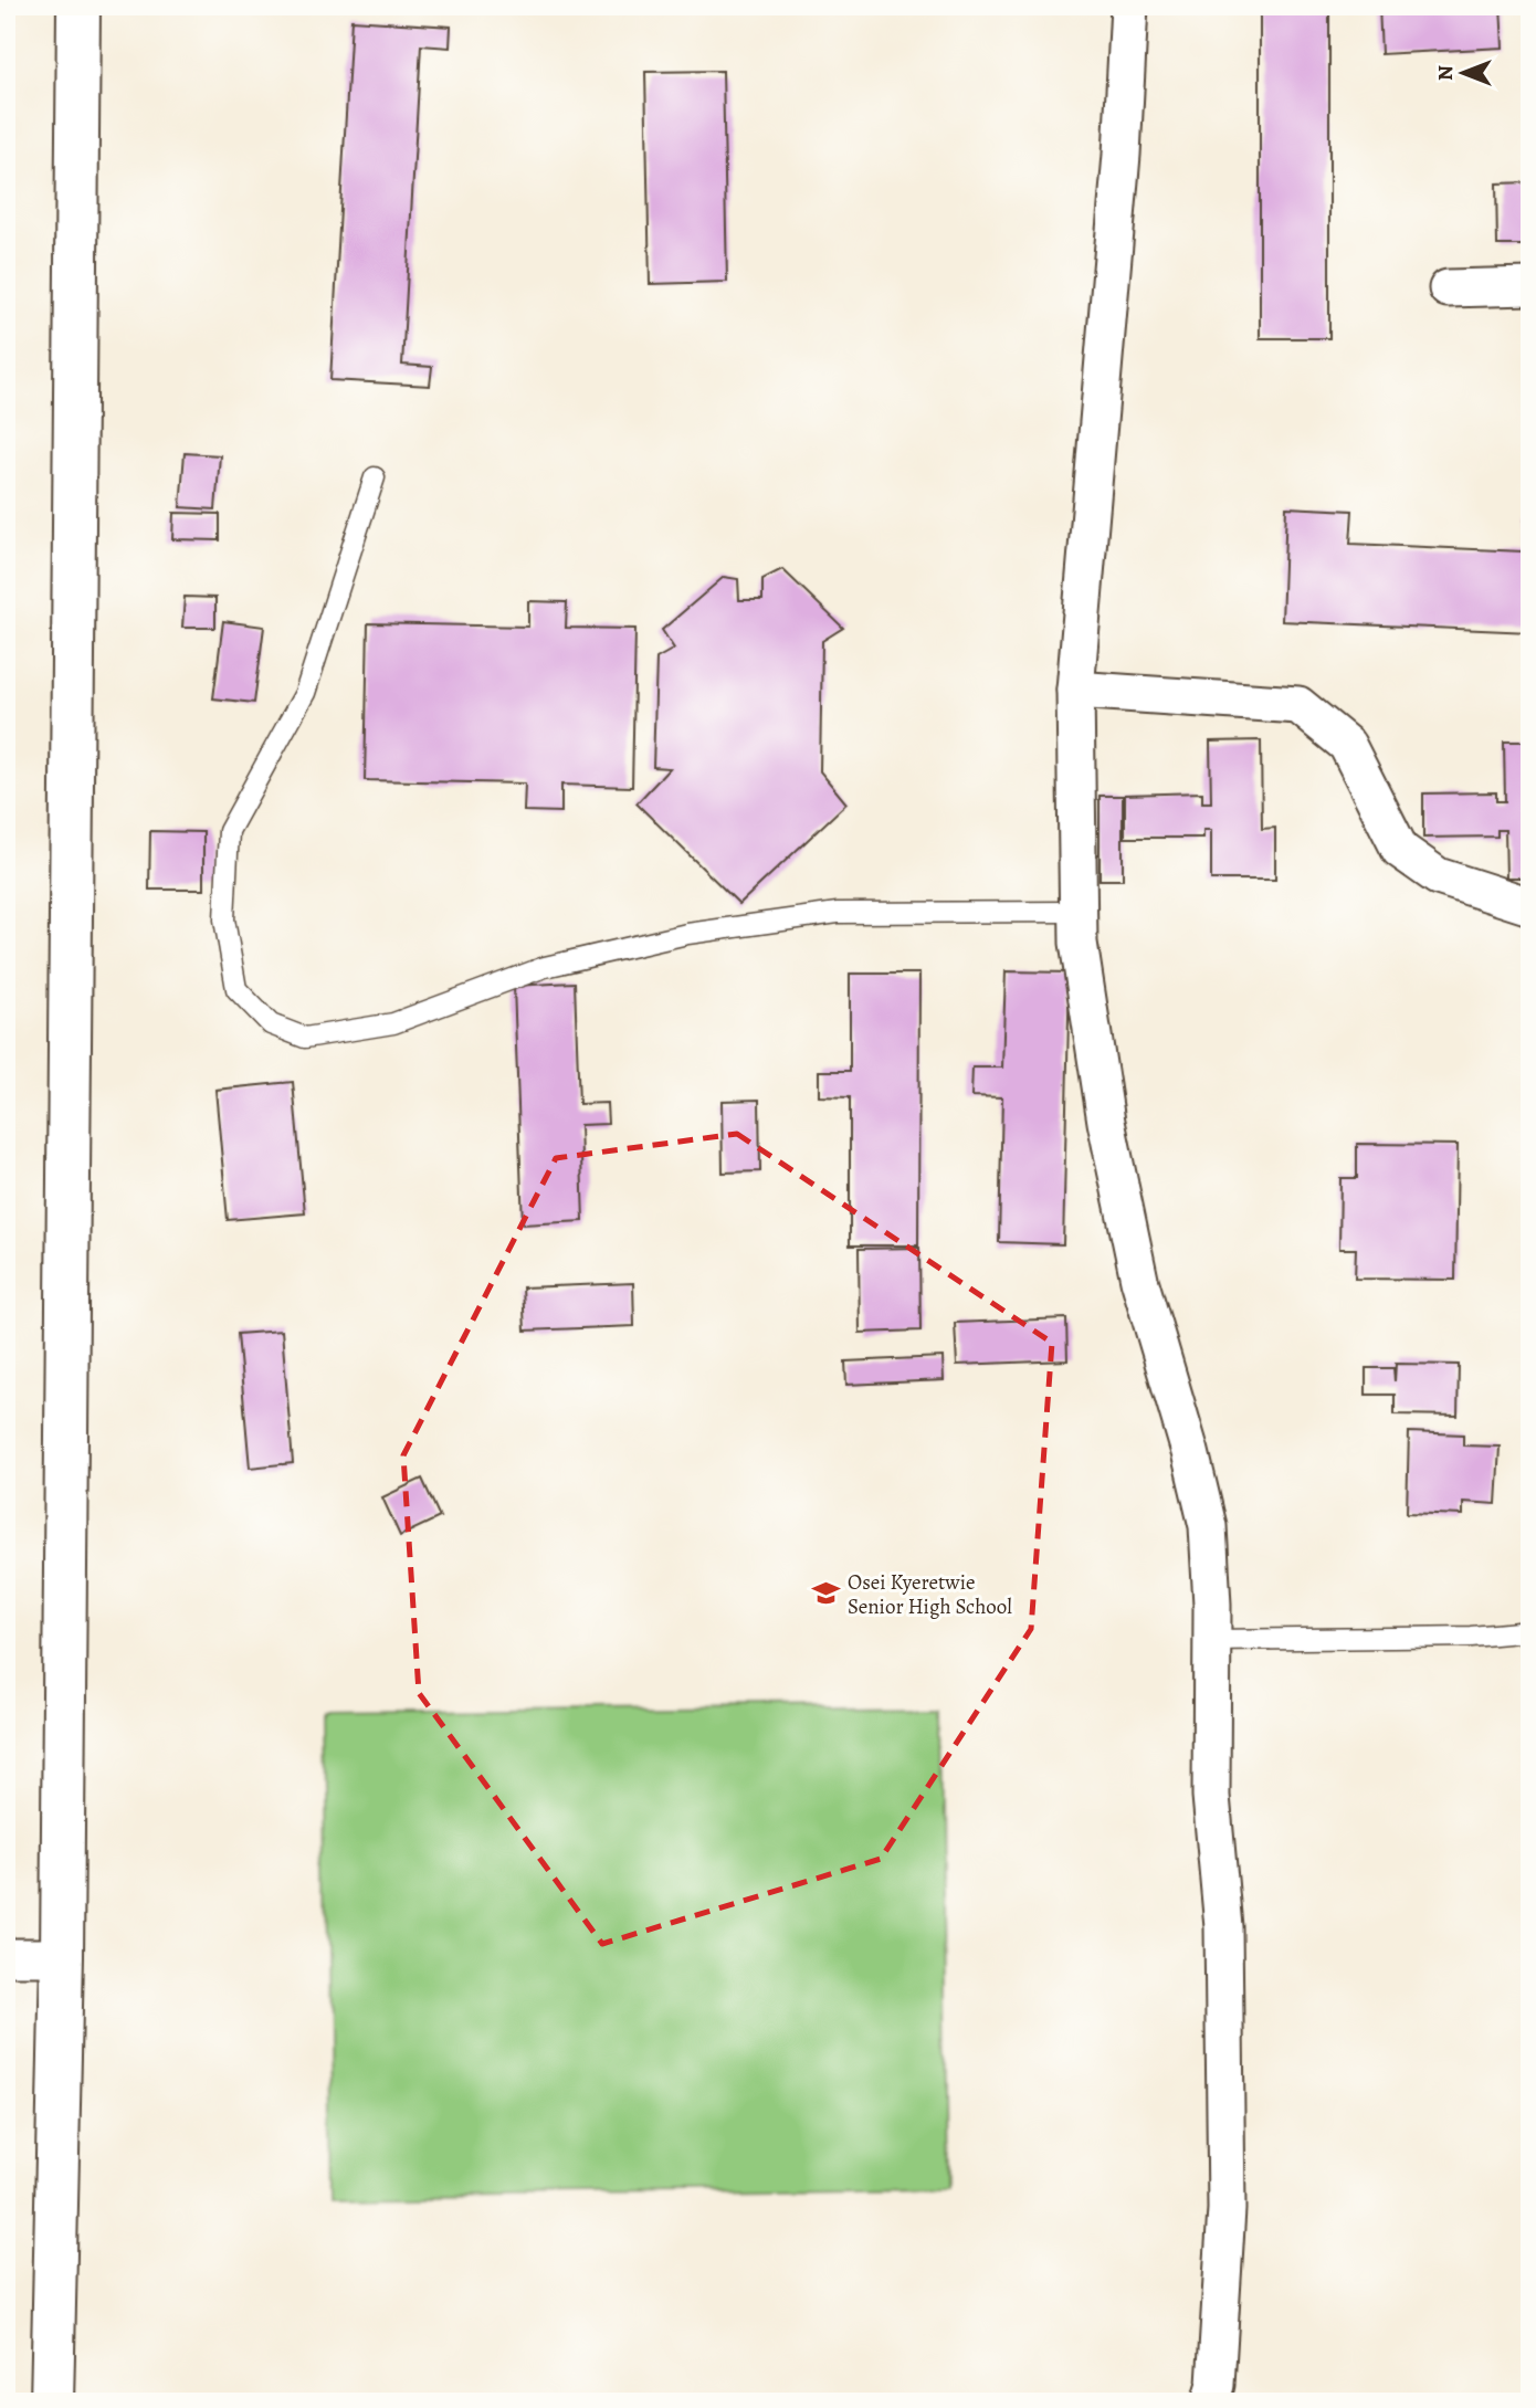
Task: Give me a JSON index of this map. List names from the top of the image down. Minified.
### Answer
{"places":{"school or university":["Osei Kyeretwie Senior High School"]},"north":"left"}
